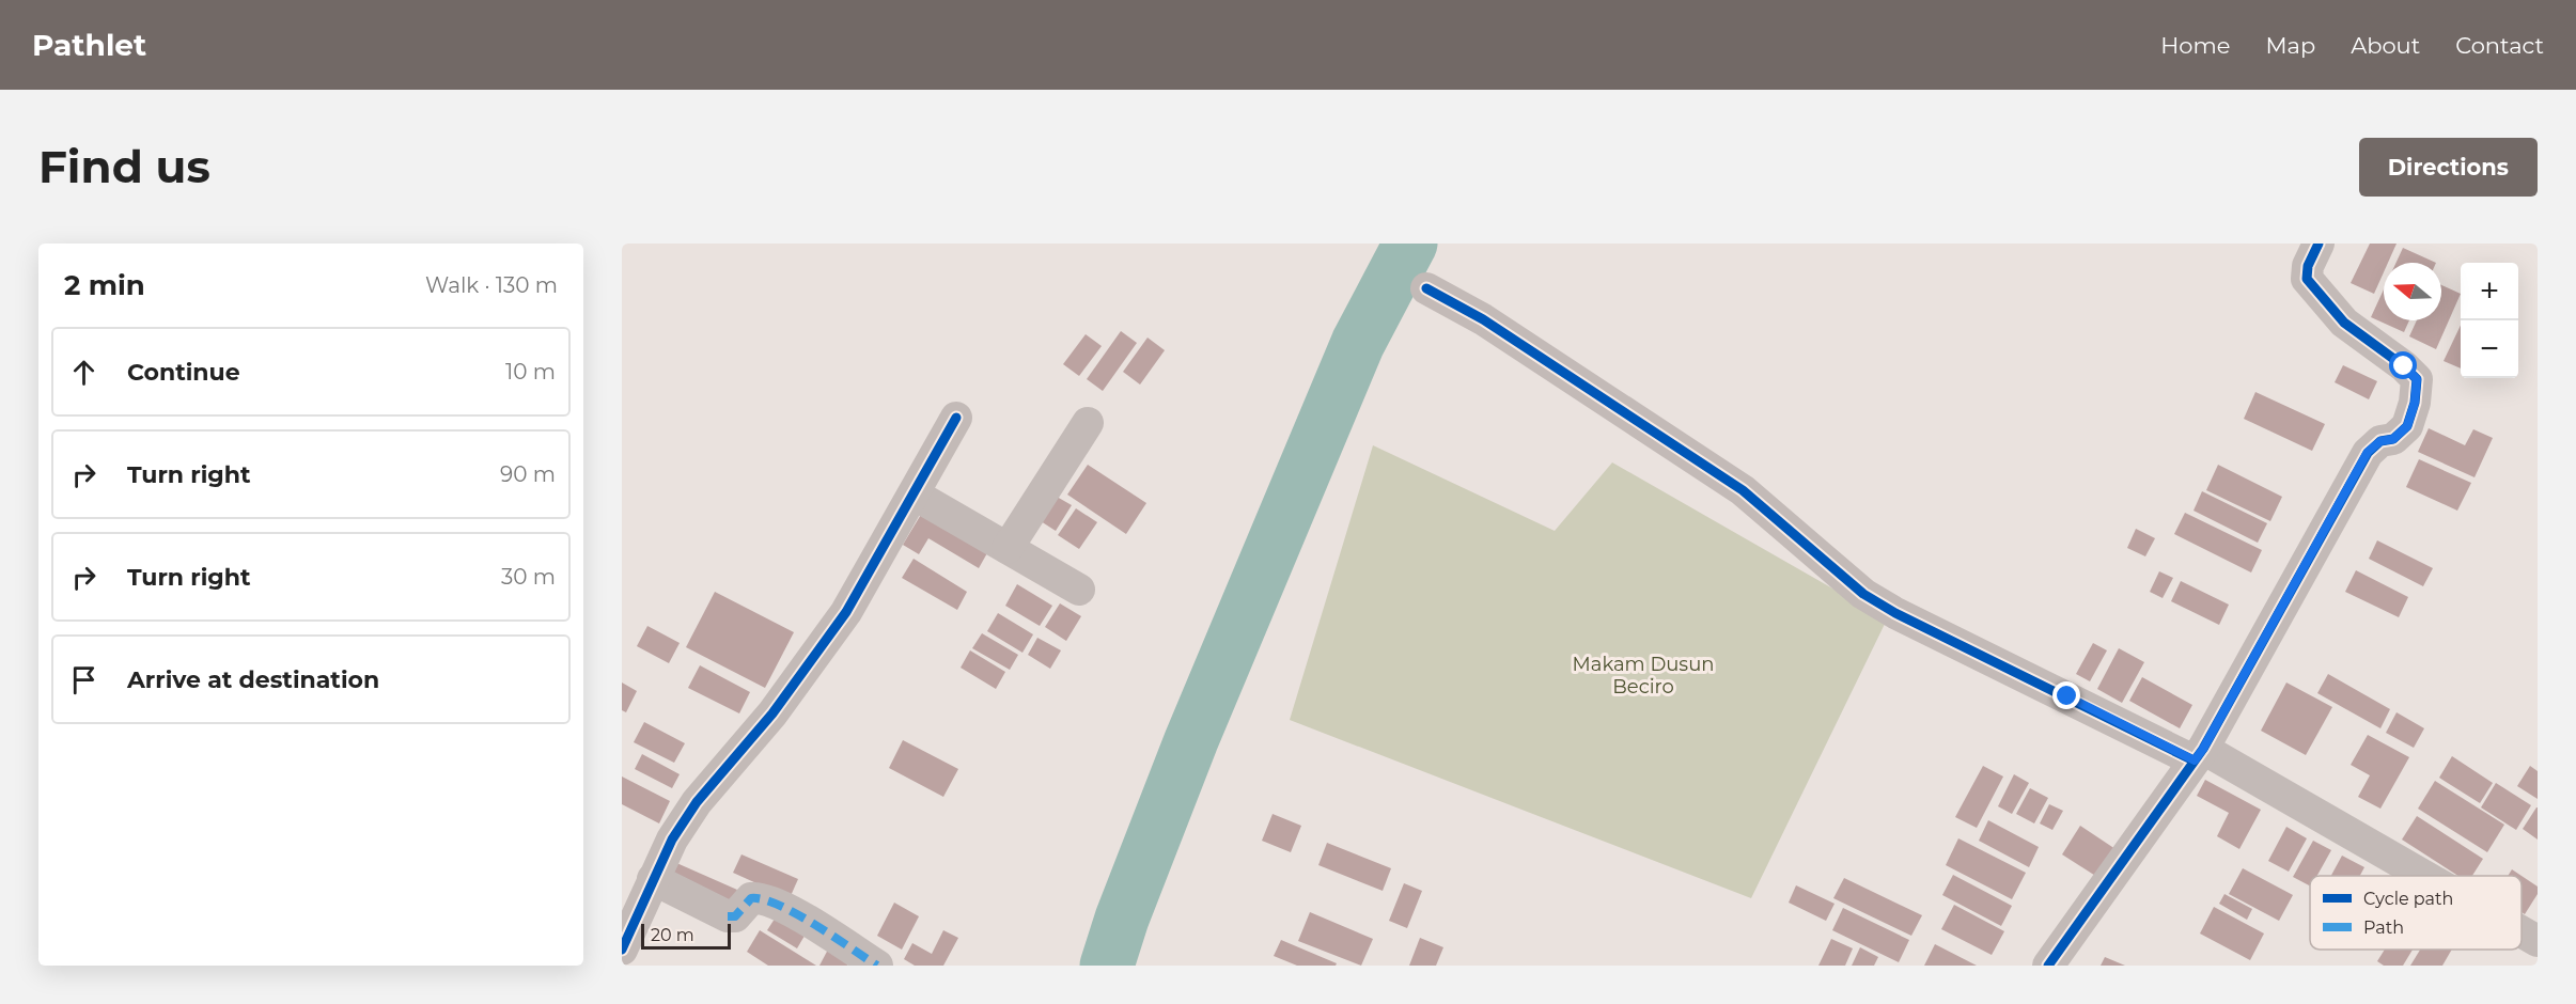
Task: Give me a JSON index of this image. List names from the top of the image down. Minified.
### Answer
{"parks":["Makam Dusun Beciro"],"legend":["Cycle path","Path"],"scale_bar":"20 m","north":"left","page":{"header":"Pathlet","nav":["Home","Map","About","Contact"],"buttons":"Directions","title":"Find us","heading":["2 min","Walk · 130 m"],"map_buttons":["+","−"],"list":[["Continue","10 m"],["Turn right","90 m"],["Turn right","30 m"],"Arrive at destination"],"scale":"20 m"}}
